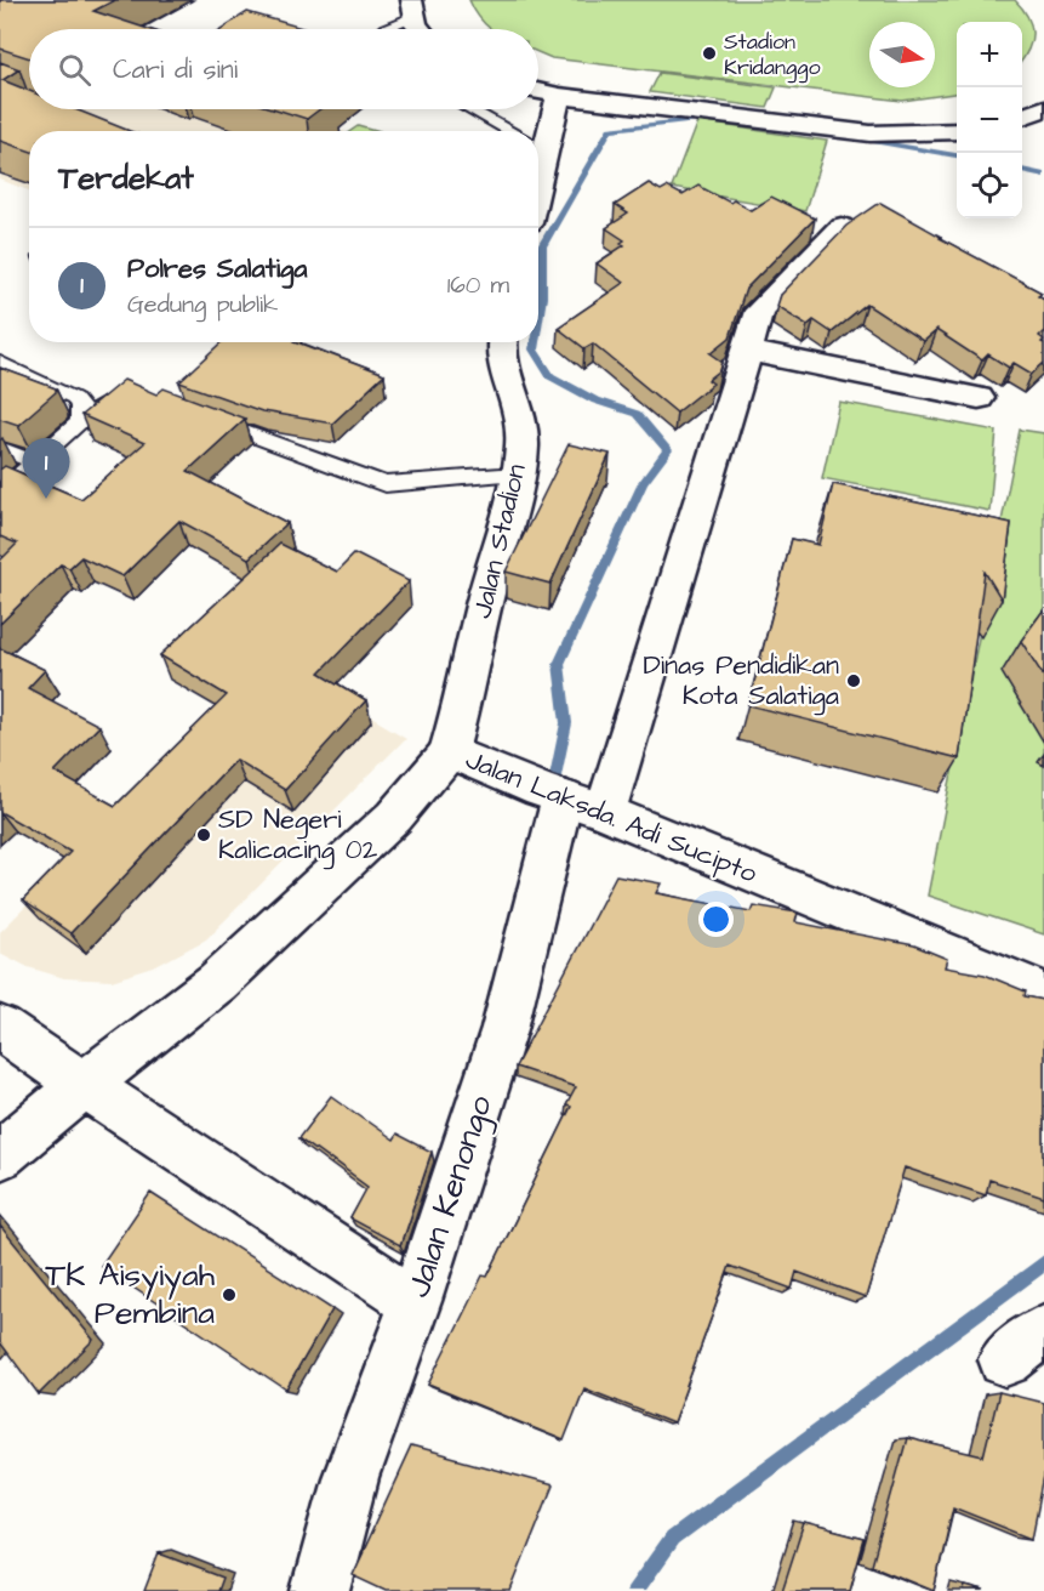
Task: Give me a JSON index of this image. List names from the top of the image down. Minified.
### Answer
{"streets":{"street":["Jalan Stadion","Jalan Laksda. Adi Sucipto","Jalan Kenongo"]},"crossings":[["Jalan Stadion","Jalan Laksda. Adi Sucipto"],["Jalan Laksda. Adi Sucipto","Jalan Kenongo"]],"places":["Stadion Kridanggo","Dinas Pendidikan Kota Salatiga","SD Negeri Kalicacing 02","TK Aisyiyah Pembina"],"north":"right","page":{"map_buttons":["+","−"],"search":"Cari di sini","heading":"Terdekat","list":[{"mark":"1","name":"Polres Salatiga","note":"Gedung publik","value":"160 m"}],"pins":"1"}}
